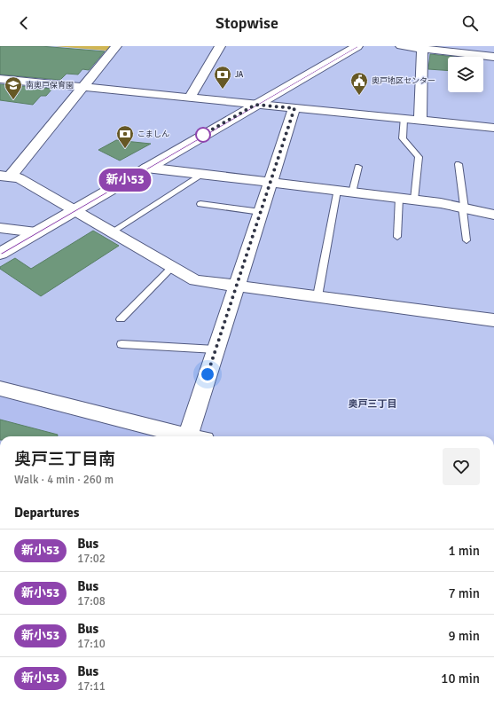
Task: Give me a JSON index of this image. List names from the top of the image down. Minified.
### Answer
{"districts":["奥戸三丁目"],"places":{"bank":["JA","こましん"],"public building":["奥戸地区センター"],"school or university":["南奥戸保育園"]},"lines":["bus line 新小53"],"page":{"header":"Stopwise","on_map":"新小53","heading":[["奥戸三丁目南","Walk · 4 min · 260 m"],"Departures"],"list":[{"mark":"新小53","name":"Bus","note":"17:02","value":"1 min"},{"mark":"新小53","name":"Bus","note":"17:08","value":"7 min"},{"mark":"新小53","name":"Bus","note":"17:10","value":"9 min"},{"mark":"新小53","name":"Bus","note":"17:11","value":"10 min"}]}}
